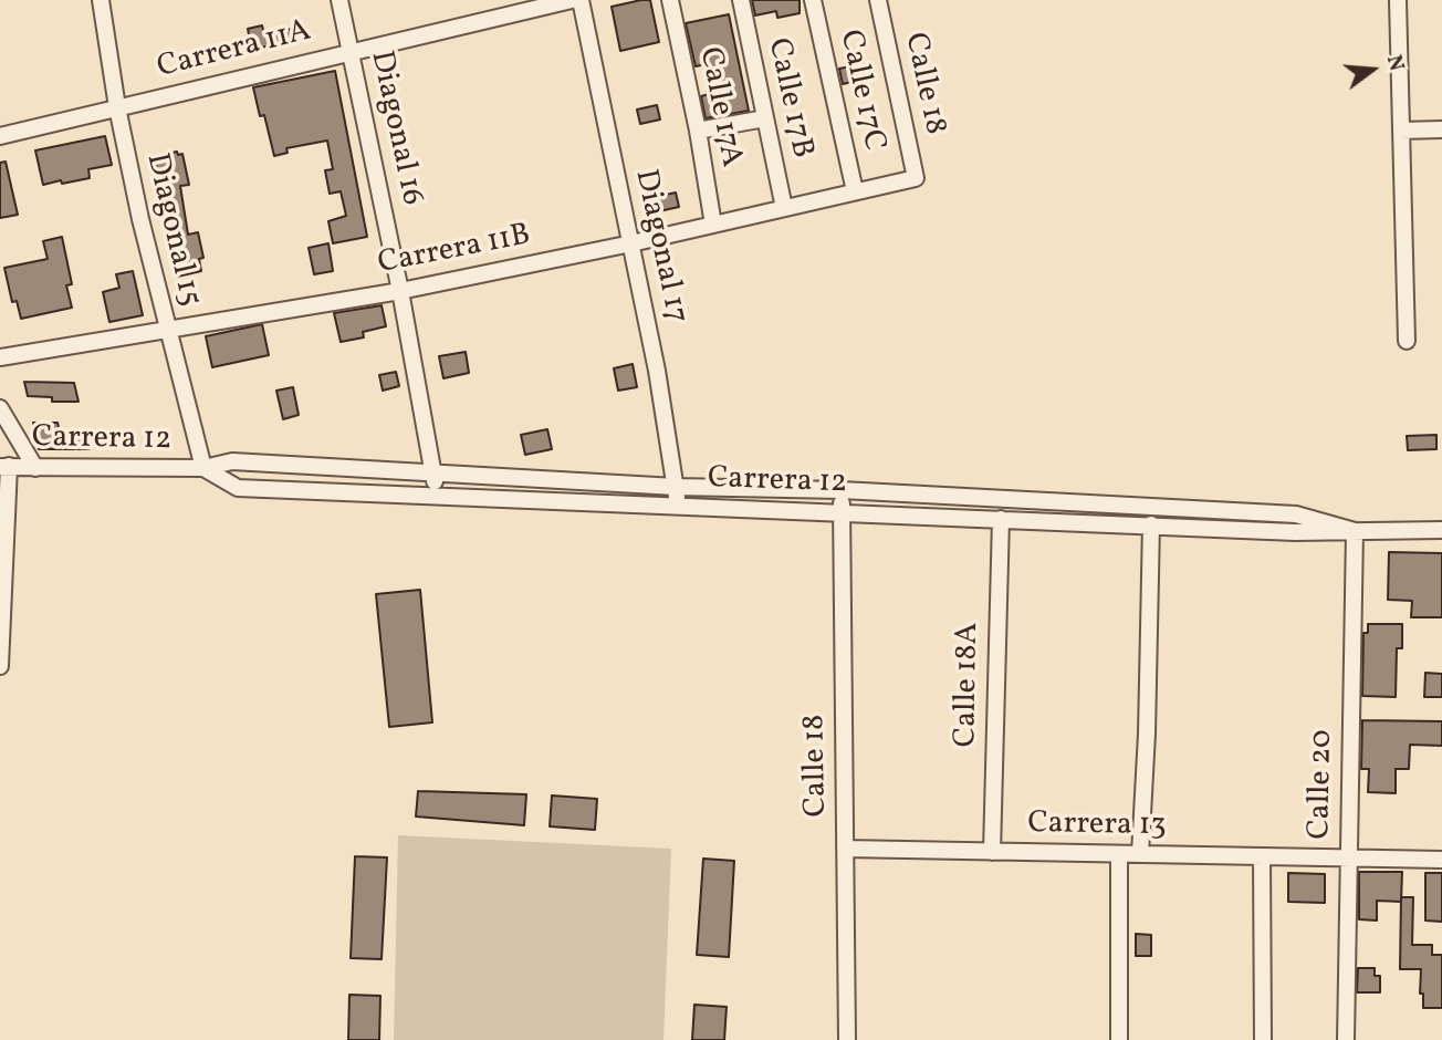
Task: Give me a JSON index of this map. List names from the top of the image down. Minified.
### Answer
{"streets":{"street":["Carrera 11A","Calle 18","Calle 17C","Calle 17B","Calle 17A","Diagonal 16","Diagonal 15","Diagonal 17","Carrera 11B","Carrera 12","Calle 18A","Calle 20","Carrera 13"]},"crossings":[["Carrera 11A","Diagonal 16"],["Carrera 11A","Diagonal 15"],["Calle 18","Carrera 11B"],["Calle 18","Carrera 12"],["Calle 18","Carrera 13"],["Calle 17C","Carrera 11B"],["Calle 17B","Carrera 11B"],["Calle 17A","Carrera 11B"],["Diagonal 16","Carrera 11B"],["Diagonal 16","Carrera 12"],["Diagonal 15","Carrera 11B"],["Diagonal 15","Carrera 12"],["Diagonal 17","Carrera 11B"],["Diagonal 17","Carrera 12"],["Carrera 12","Calle 18A"],["Carrera 12","Calle 20"],["Calle 18A","Carrera 13"],["Calle 20","Carrera 13"]],"north":"right"}
